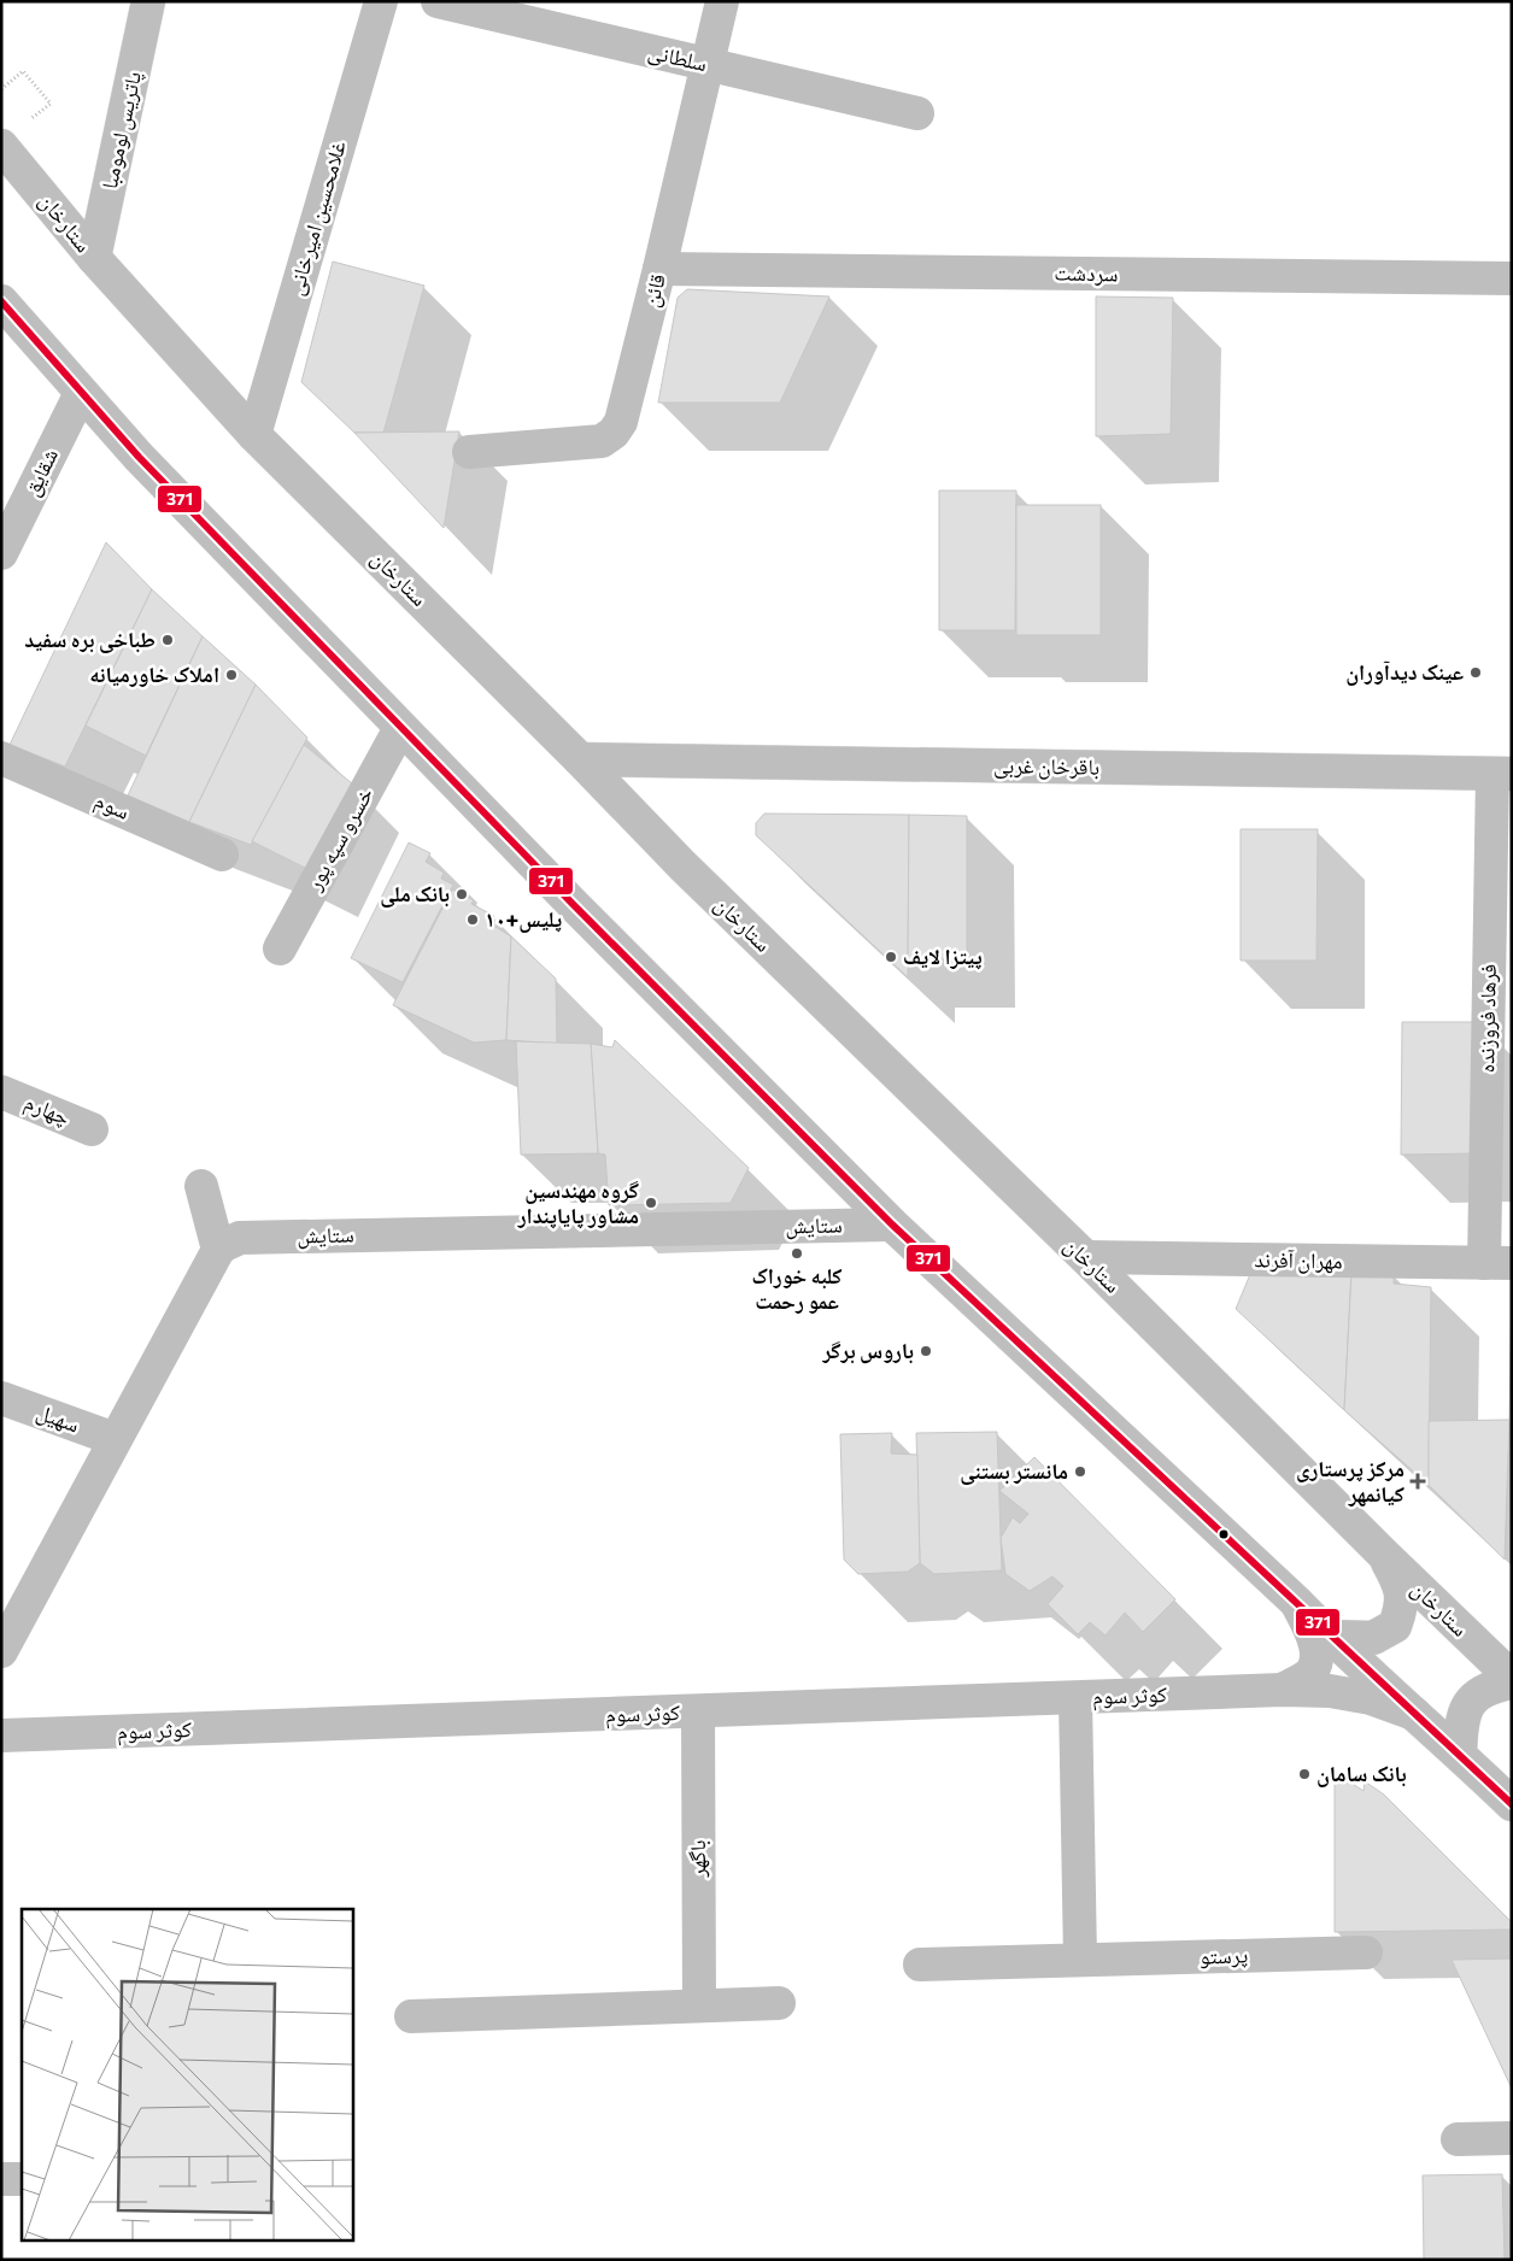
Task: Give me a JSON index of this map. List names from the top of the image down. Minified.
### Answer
{"streets":{"street":["سلطانی","پاتریس لومومبا","غلامحسین امیرخانی","ستارخان","سردشت","قائن","شقایق","باقرخان غربی","سوم","خسرو سپه پور","فرهاد فروزنده","چهارم","ستایش","مهران آفرند","سهیل","کوثر سوم","باگهر","پرستو"]},"crossings":[["سلطانی","قائن"],["پاتریس لومومبا","ستارخان"],["غلامحسین امیرخانی","ستارخان"],["ستارخان","باقرخان غربی"],["ستارخان","مهران آفرند"],["سردشت","قائن"],["باقرخان غربی","فرهاد فروزنده"],["فرهاد فروزنده","مهران آفرند"],["کوثر سوم","باگهر"]],"places":{"other":["طباخی بره سفید","عینک دیدآوران","املاک خاورمیانه","بانک ملی","پلیس+۱۰","پیتزا لایف","گروه مهندسین مشاور پایاپندار","کلبه خوراک عمو رحمت","باروس برگر","مانستر بستنی","بانک سامان"],"health":["مرکز پرستاری کیانمهر"]},"lines":["transit line 371"]}
